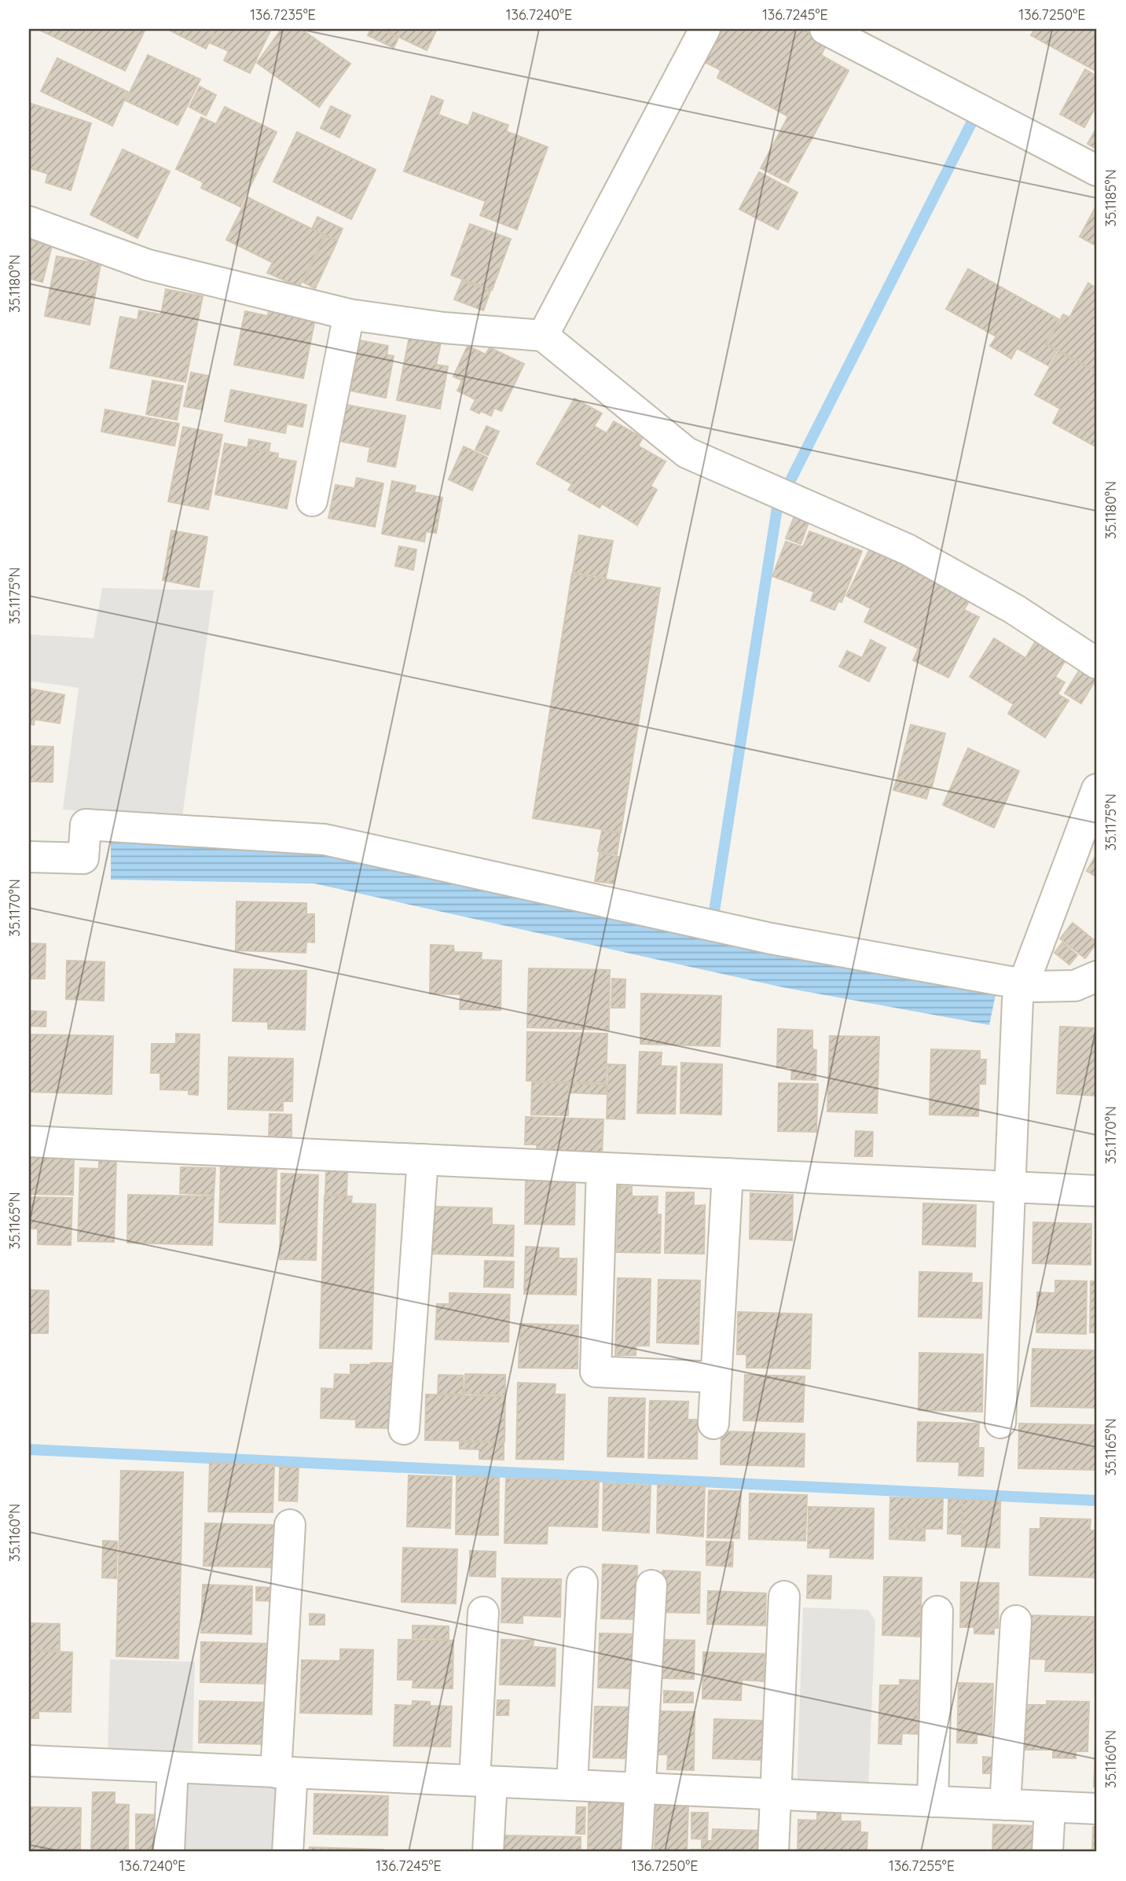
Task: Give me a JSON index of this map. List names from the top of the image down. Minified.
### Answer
{"coordinates":["136.7235°E","136.7240°E","136.7245°E","136.7250°E","35.1185°N","35.1180°N","35.1175°N","35.1170°N","35.1165°N","35.1160°N","136.7255°E"]}
